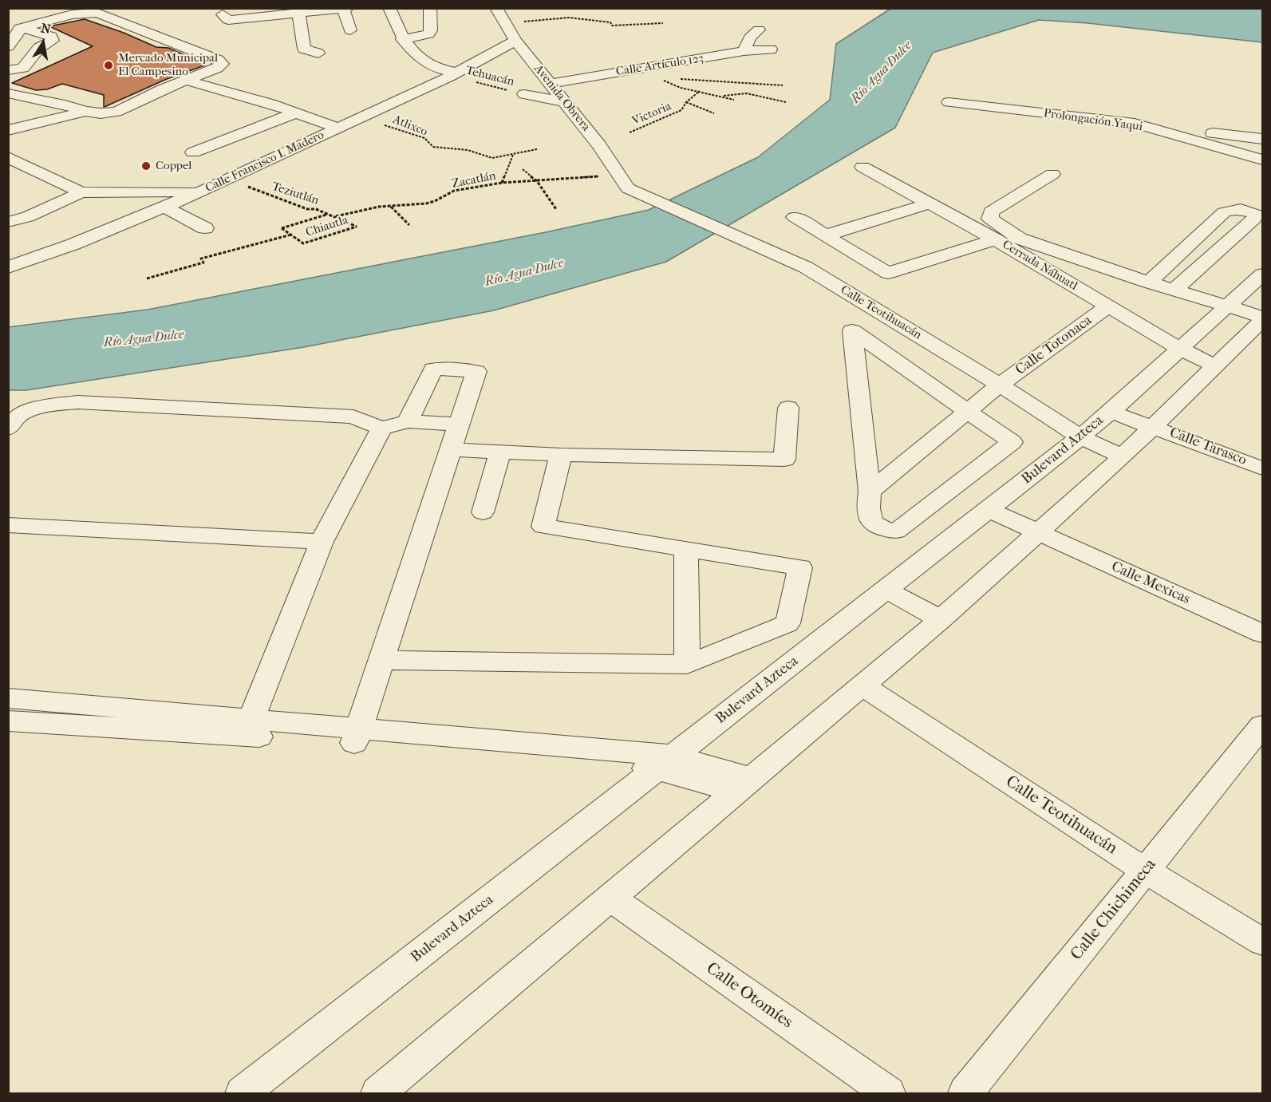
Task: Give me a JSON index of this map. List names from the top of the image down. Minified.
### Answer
{"streets":{"street":["Calle Artículo 123","Avenida Obrera","Prolongación Yaqui","Calle Francisco I. Madero","Cerrada Náhuatl","Calle Teotihuacán","Calle Totonaca","Calle Tarasco","Bulevard Azteca","Calle Mexicas","Calle Chichimeca","Calle Otomíes"],"path":["Tehuacán","Victoria","Atlixco","Zacatlán","Teziutlán","Chiautla"]},"crossings":[["Calle Artículo 123","Avenida Obrera"],["Tehuacán","Calle Francisco I. Madero"],["Avenida Obrera","Calle Francisco I. Madero"],["Avenida Obrera","Zacatlán"],["Avenida Obrera","Calle Teotihuacán"],["Calle Francisco I. Madero","Teziutlán"],["Zacatlán","Teziutlán"],["Teziutlán","Chiautla"],["Cerrada Náhuatl","Calle Totonaca"],["Cerrada Náhuatl","Bulevard Azteca"],["Calle Teotihuacán","Calle Totonaca"],["Calle Teotihuacán","Bulevard Azteca"],["Calle Teotihuacán","Calle Chichimeca"],["Calle Tarasco","Bulevard Azteca"],["Bulevard Azteca","Calle Mexicas"]],"water":["Río Agua Dulce"],"places":["Mercado Municipal El Campesino","Coppel"],"north":"top"}
